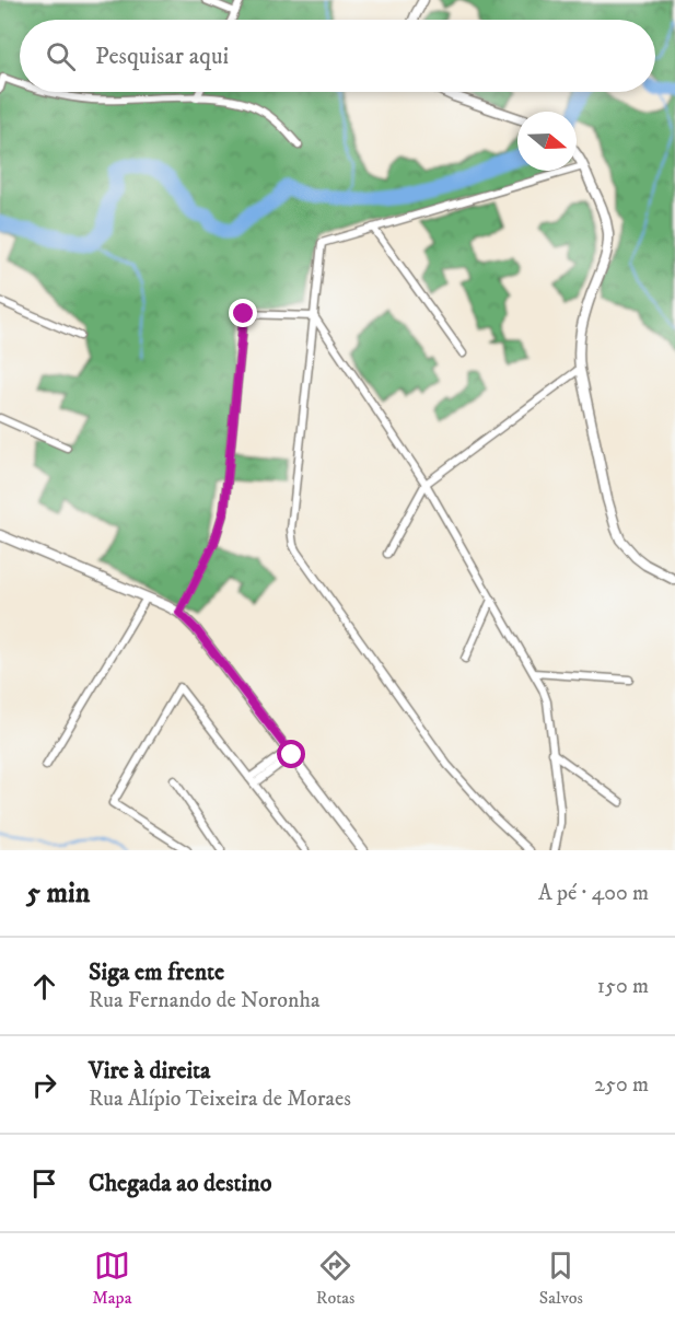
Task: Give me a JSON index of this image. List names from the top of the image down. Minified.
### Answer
{"north":"right","page":{"search":"Pesquisar aqui","heading":["5 min","A pé · 400 m"],"list":[["Siga em frente","Rua Fernando de Noronha","150 m"],["Vire à direita","Rua Alípio Teixeira de Moraes","250 m"],"Chegada ao destino"],"nav":["Mapa","Rotas","Salvos"]}}
